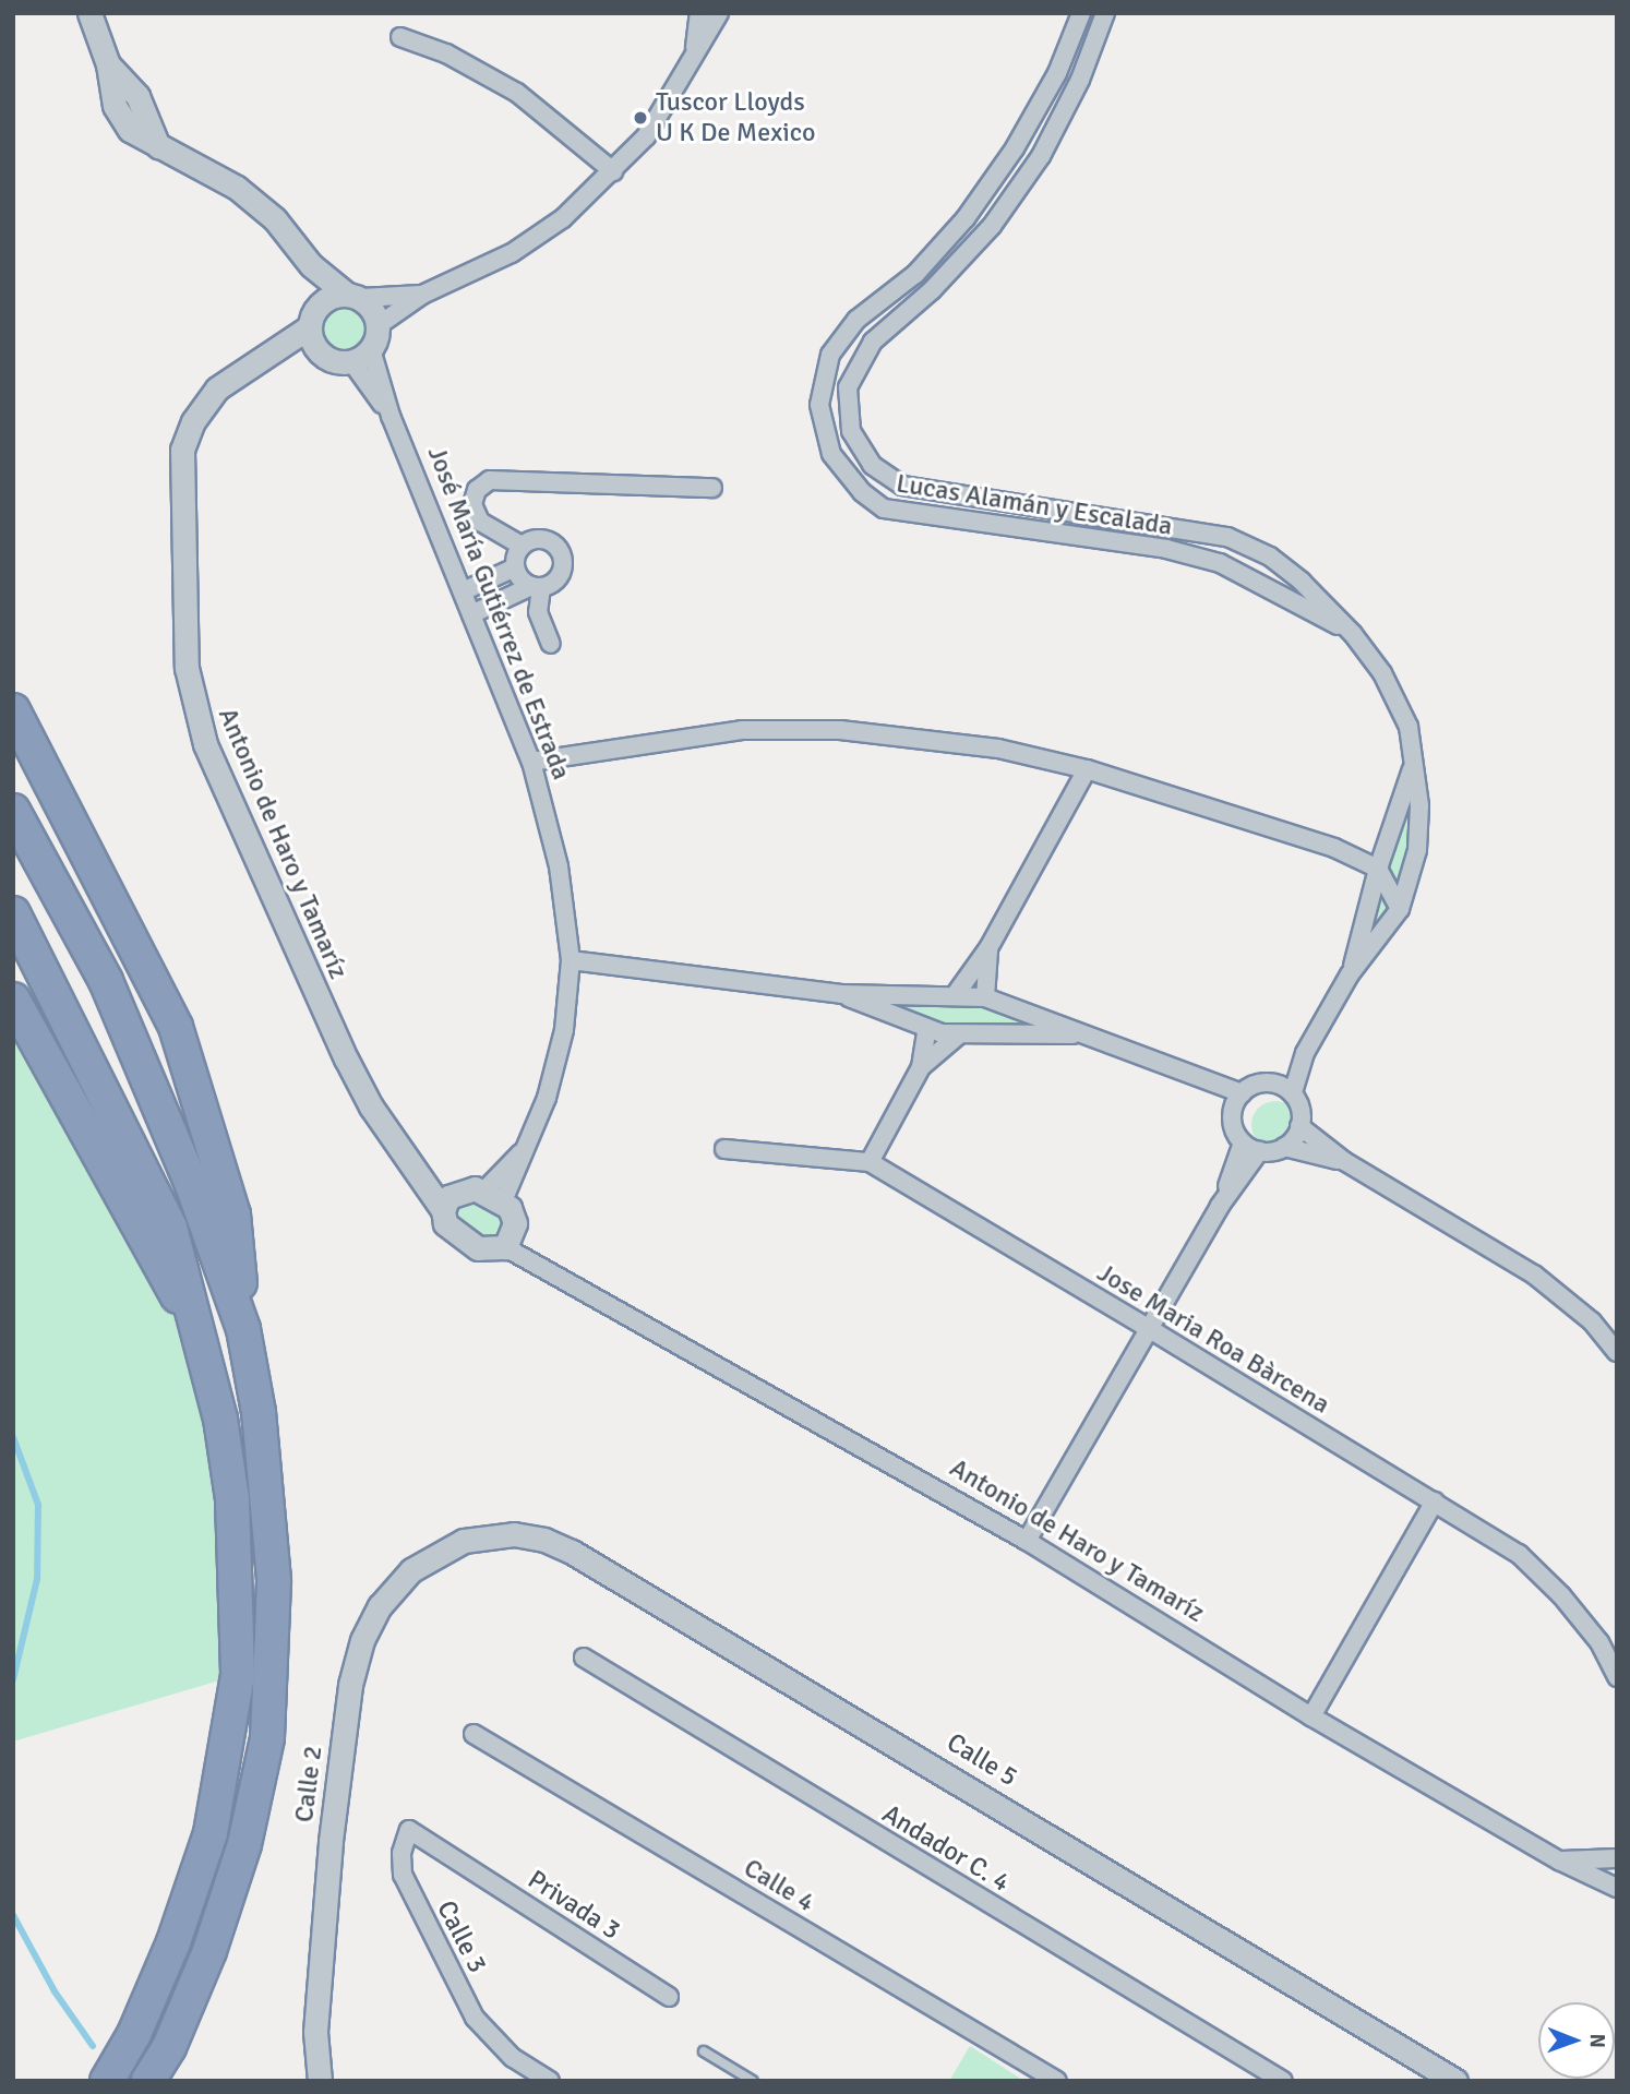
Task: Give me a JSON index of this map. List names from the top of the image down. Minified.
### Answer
{"streets":{"street":["Lucas Alamán y Escalada","José María Gutiérrez de Estrada","Antonio de Haro y Tamaríz","Jose Maria Roa Bàrcena","Calle 5","Calle 2","Andador C. 4","Calle 4","Privada 3","Calle 3"]},"crossings":[["José María Gutiérrez de Estrada","Antonio de Haro y Tamaríz"],["Calle 5","Calle 2"],["Privada 3","Calle 3"]],"places":["Tuscor Lloyds U K De Mexico"],"north":"right"}
